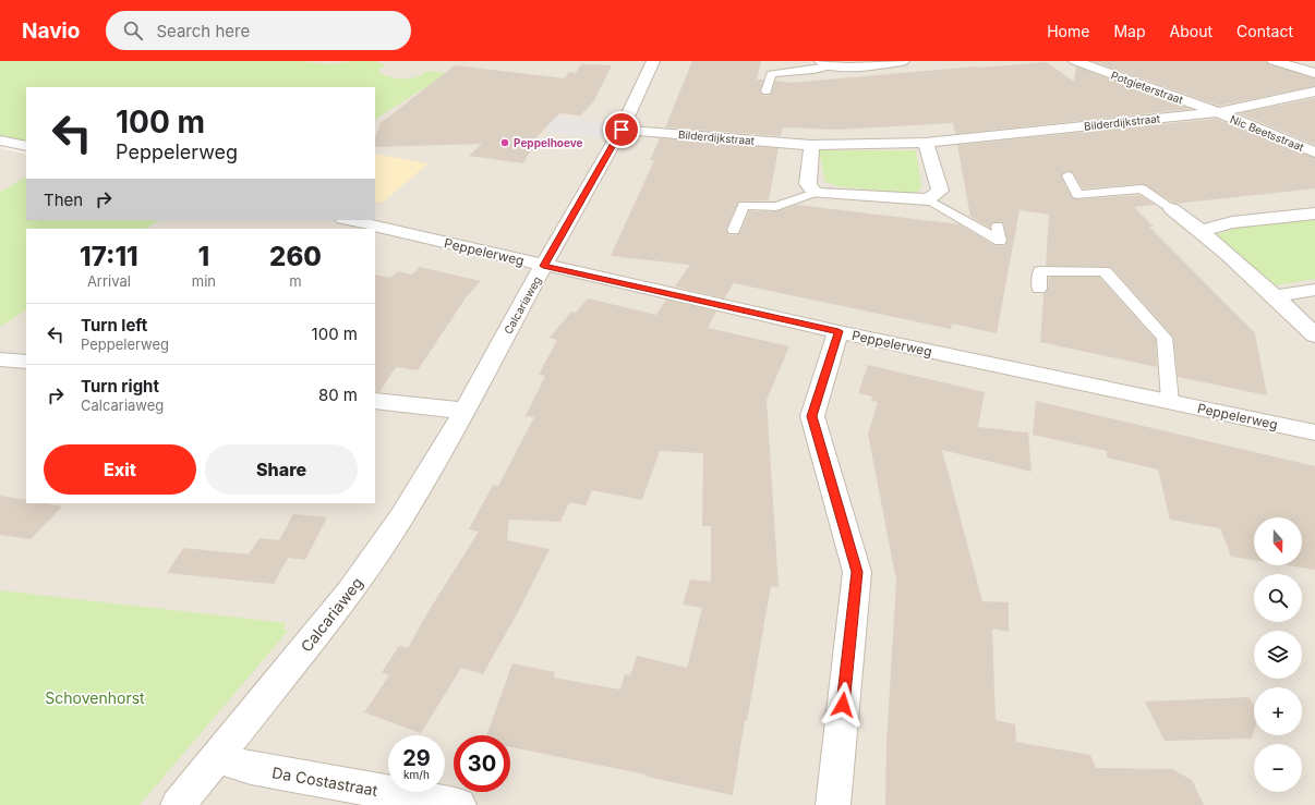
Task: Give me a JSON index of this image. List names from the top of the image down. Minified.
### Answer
{"streets":{"street":["Potgieterstraat","Bilderdijkstraat","Nic Beetsstraat","Peppelerweg","Calcariaweg","Da Costastraat"]},"crossings":[["Potgieterstraat","Bilderdijkstraat"],["Potgieterstraat","Nic Beetsstraat"],["Bilderdijkstraat","Nic Beetsstraat"],["Bilderdijkstraat","Calcariaweg"],["Peppelerweg","Calcariaweg"],["Calcariaweg","Da Costastraat"]],"parks":["Schovenhorst"],"places":["Peppelhoeve"],"north":"bottom","page":{"header":"Navio","search":"Search here","nav":["Home","Map","About","Contact"],"turn":["100 m","Peppelerweg"],"then":"Then","eta":["17:11","Arrival","1","min","260","m"],"list":[{"name":"Turn left","note":"Peppelerweg","value":"100 m"},{"name":"Turn right","note":"Calcariaweg","value":"80 m"}],"buttons":["Exit","Share"],"map_buttons":["+","−"],"speed":"29 km/h","limit":"30"}}
